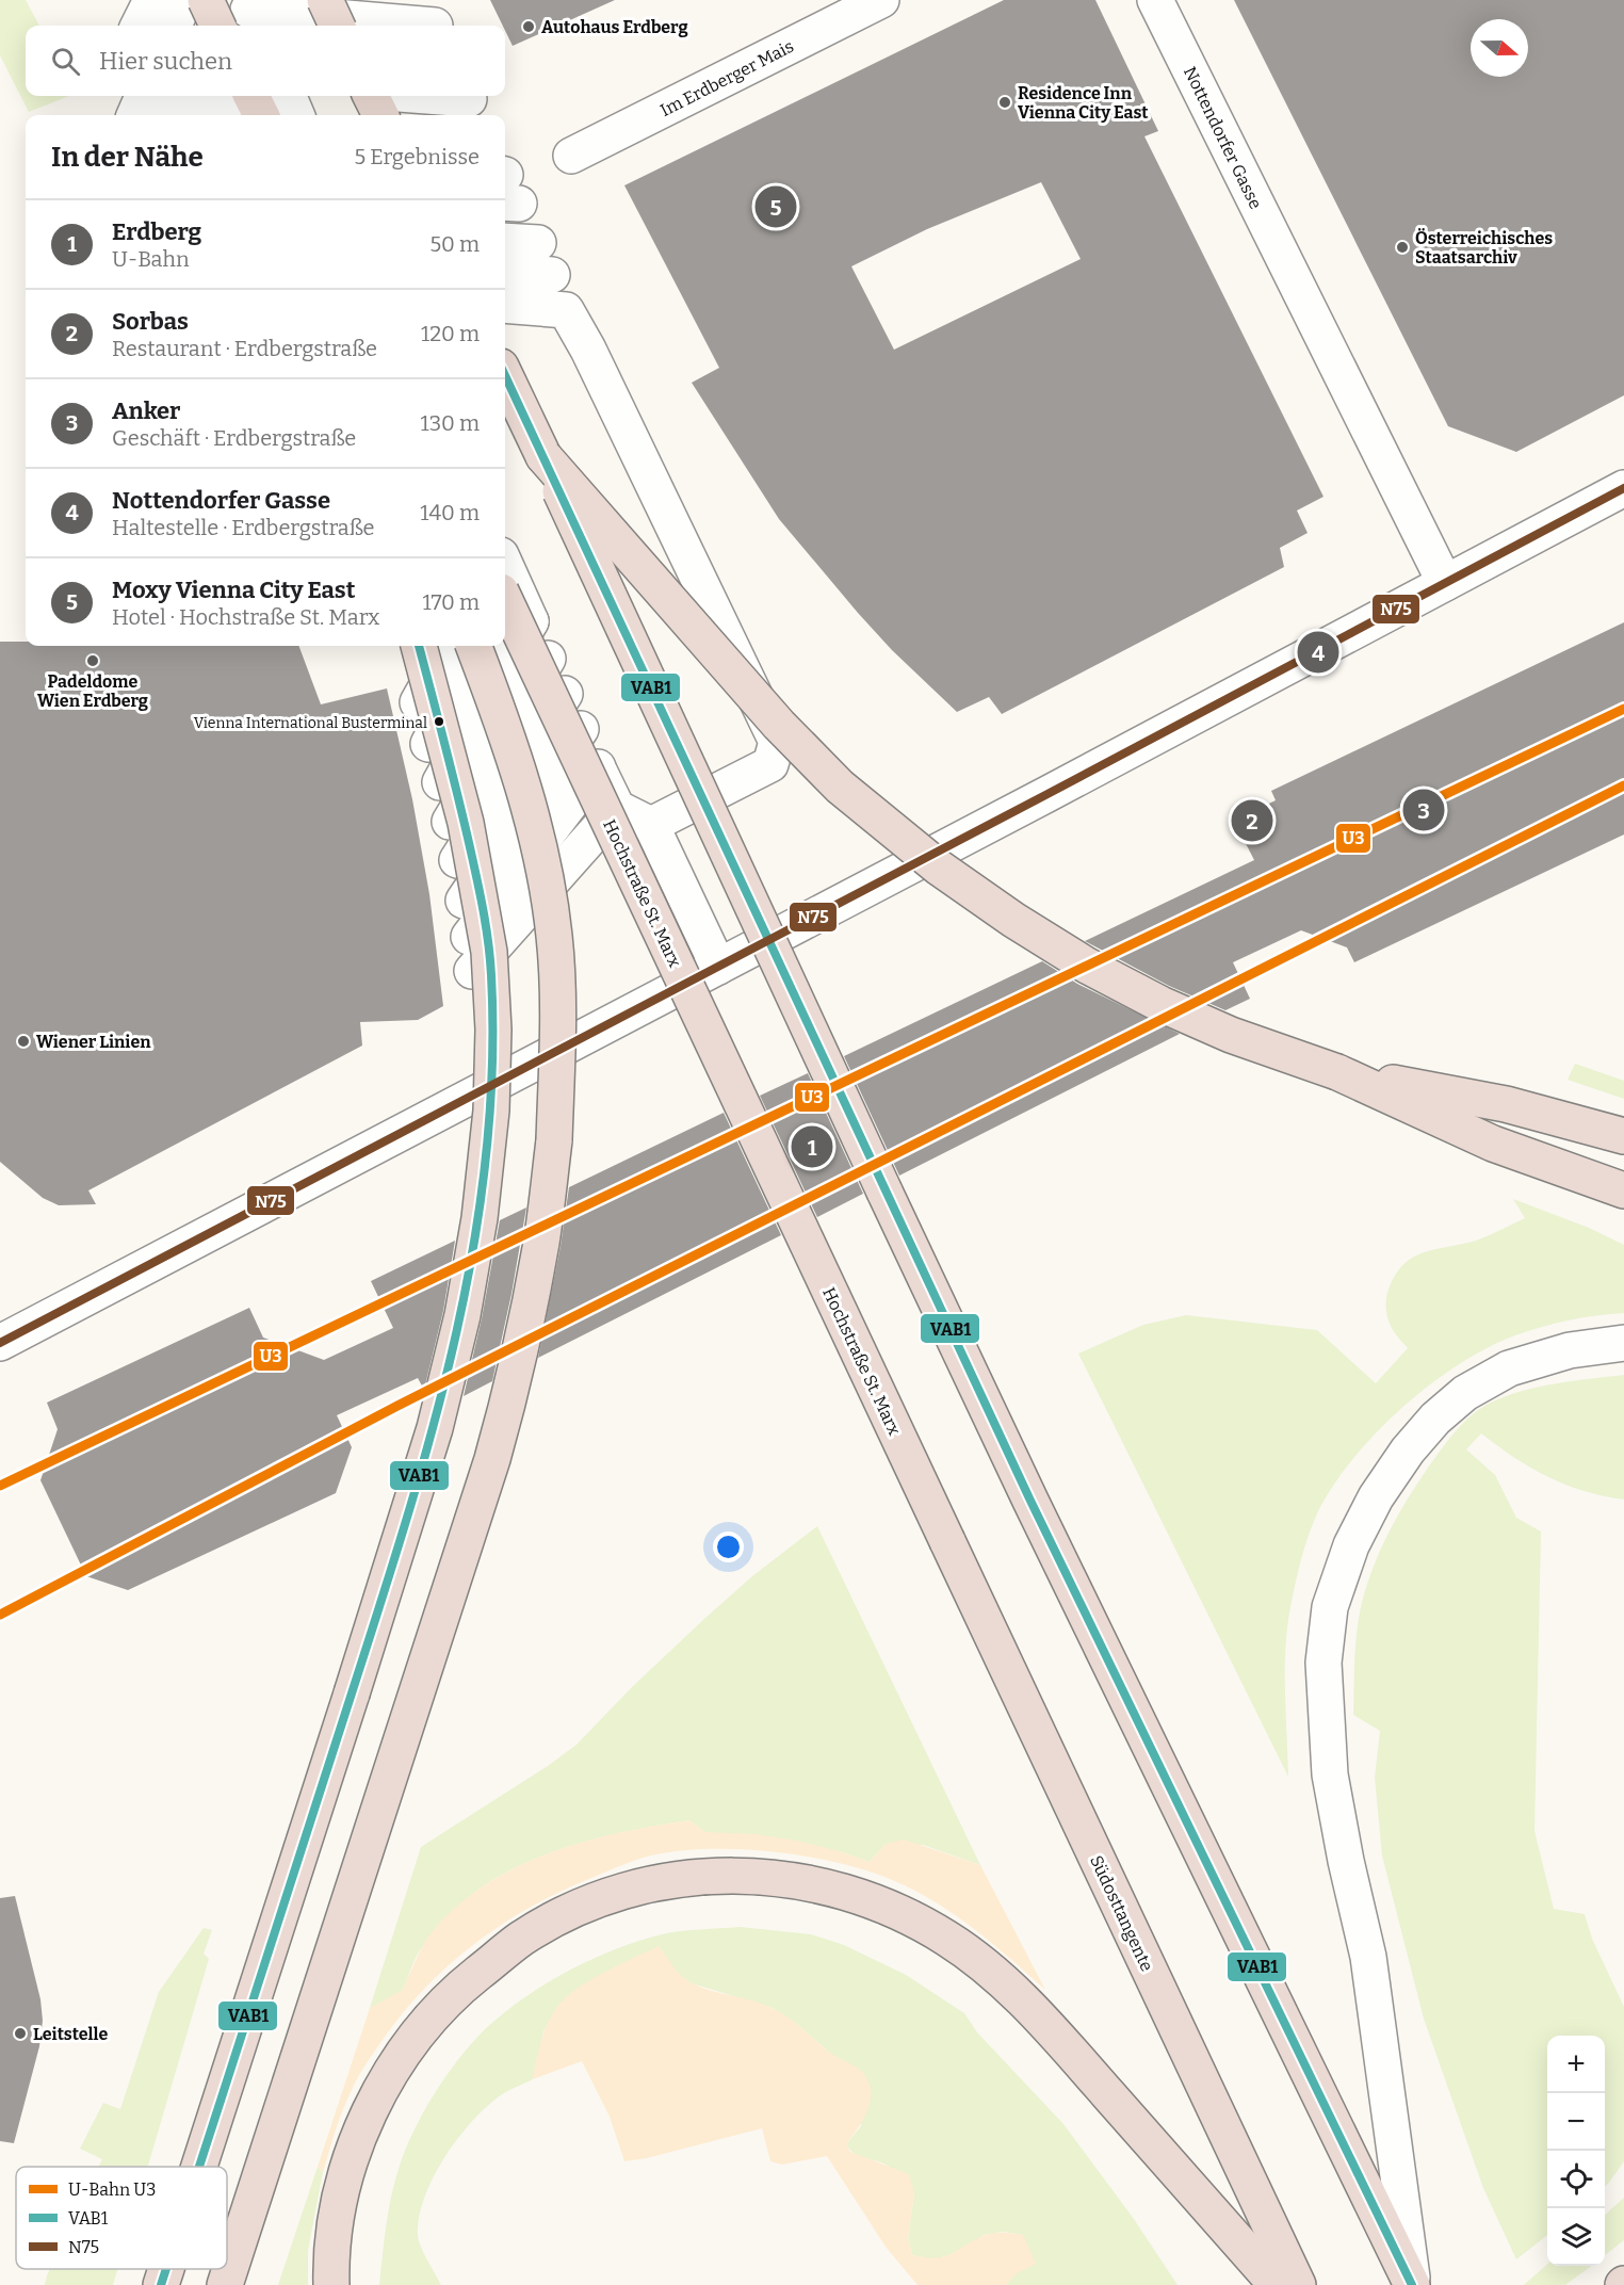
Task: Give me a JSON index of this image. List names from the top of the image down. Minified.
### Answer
{"streets":{"highway":["Hochstraße St. Marx","Südosttangente"],"street":["Im Erdberger Mais","Nottendorfer Gasse"]},"crossings":[["Hochstraße St. Marx","Südosttangente"]],"places":["Autohaus Erdberg","Residence Inn Vienna City East","Österreichisches Staatsarchiv","Padeldome Wien Erdberg","Vienna International Busterminal","Wiener Linien","Leitstelle"],"lines":["transit line VAB1","transit line N75","metro line U3"],"legend":["U-Bahn U3","VAB1","N75"],"north":"right","page":{"search":"Hier suchen","heading":["In der Nähe","5 Ergebnisse"],"pins":["5","4","3","2","1"],"list":[{"mark":"1","name":"Erdberg","note":"U-Bahn","value":"50 m"},{"mark":"2","name":"Sorbas","note":"Restaurant · Erdbergstraße","value":"120 m"},{"mark":"3","name":"Anker","note":"Geschäft · Erdbergstraße","value":"130 m"},{"mark":"4","name":"Nottendorfer Gasse","note":"Haltestelle · Erdbergstraße","value":"140 m"},{"mark":"5","name":"Moxy Vienna City East","note":"Hotel · Hochstraße St. Marx","value":"170 m"}],"map_buttons":["+","−"]}}
